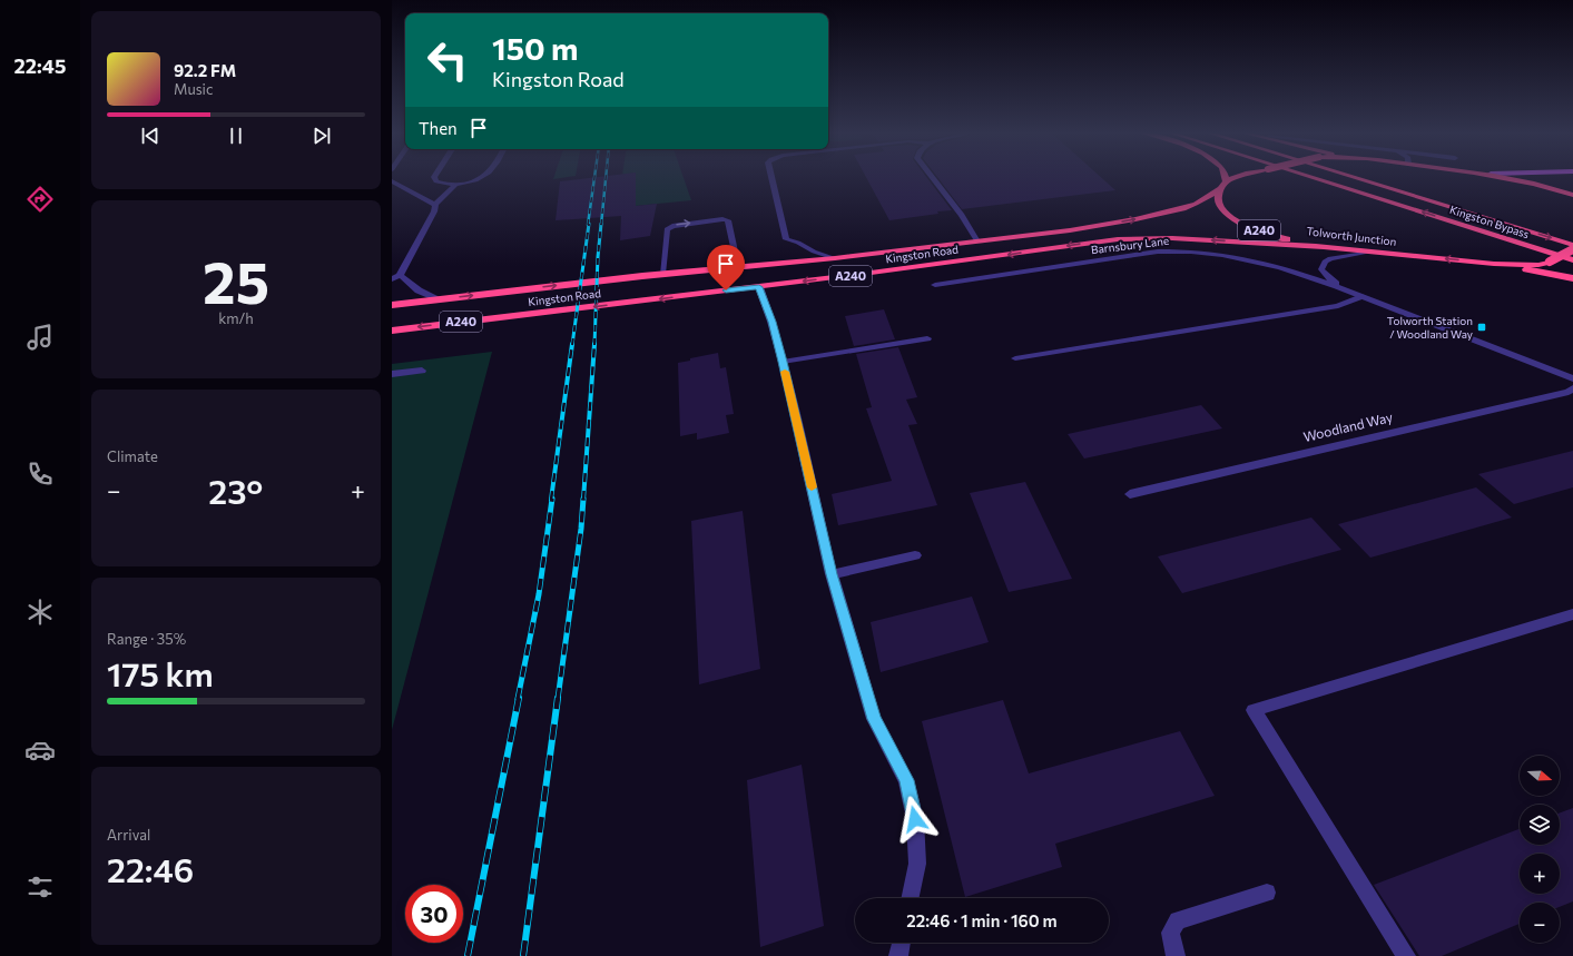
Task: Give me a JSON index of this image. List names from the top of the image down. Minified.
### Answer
{"streets":{"highway":["Kingston Bypass","A240","Tolworth Junction","Kingston Road"],"street":["Barnsbury Lane","Woodland Way"]},"crossings":[["A240","Tolworth Junction"],["A240","Kingston Road"],["Tolworth Junction","Barnsbury Lane"],["Tolworth Junction","Kingston Road"]],"places":{"transit":["Tolworth Station / Woodland Way"]},"north":"right","page":{"tabs":"22:45","turn":["150 m","Kingston Road"],"song":["92.2 FM","Music"],"then":"Then","tile":[["25","km/h"],"Climate",["Range · 35%","175 km"],["Arrival","22:46"]],"heat":["−","23°","+"],"map_buttons":["+","−"],"limit":"30","trip":"22:46 · 1 min · 160 m"}}
